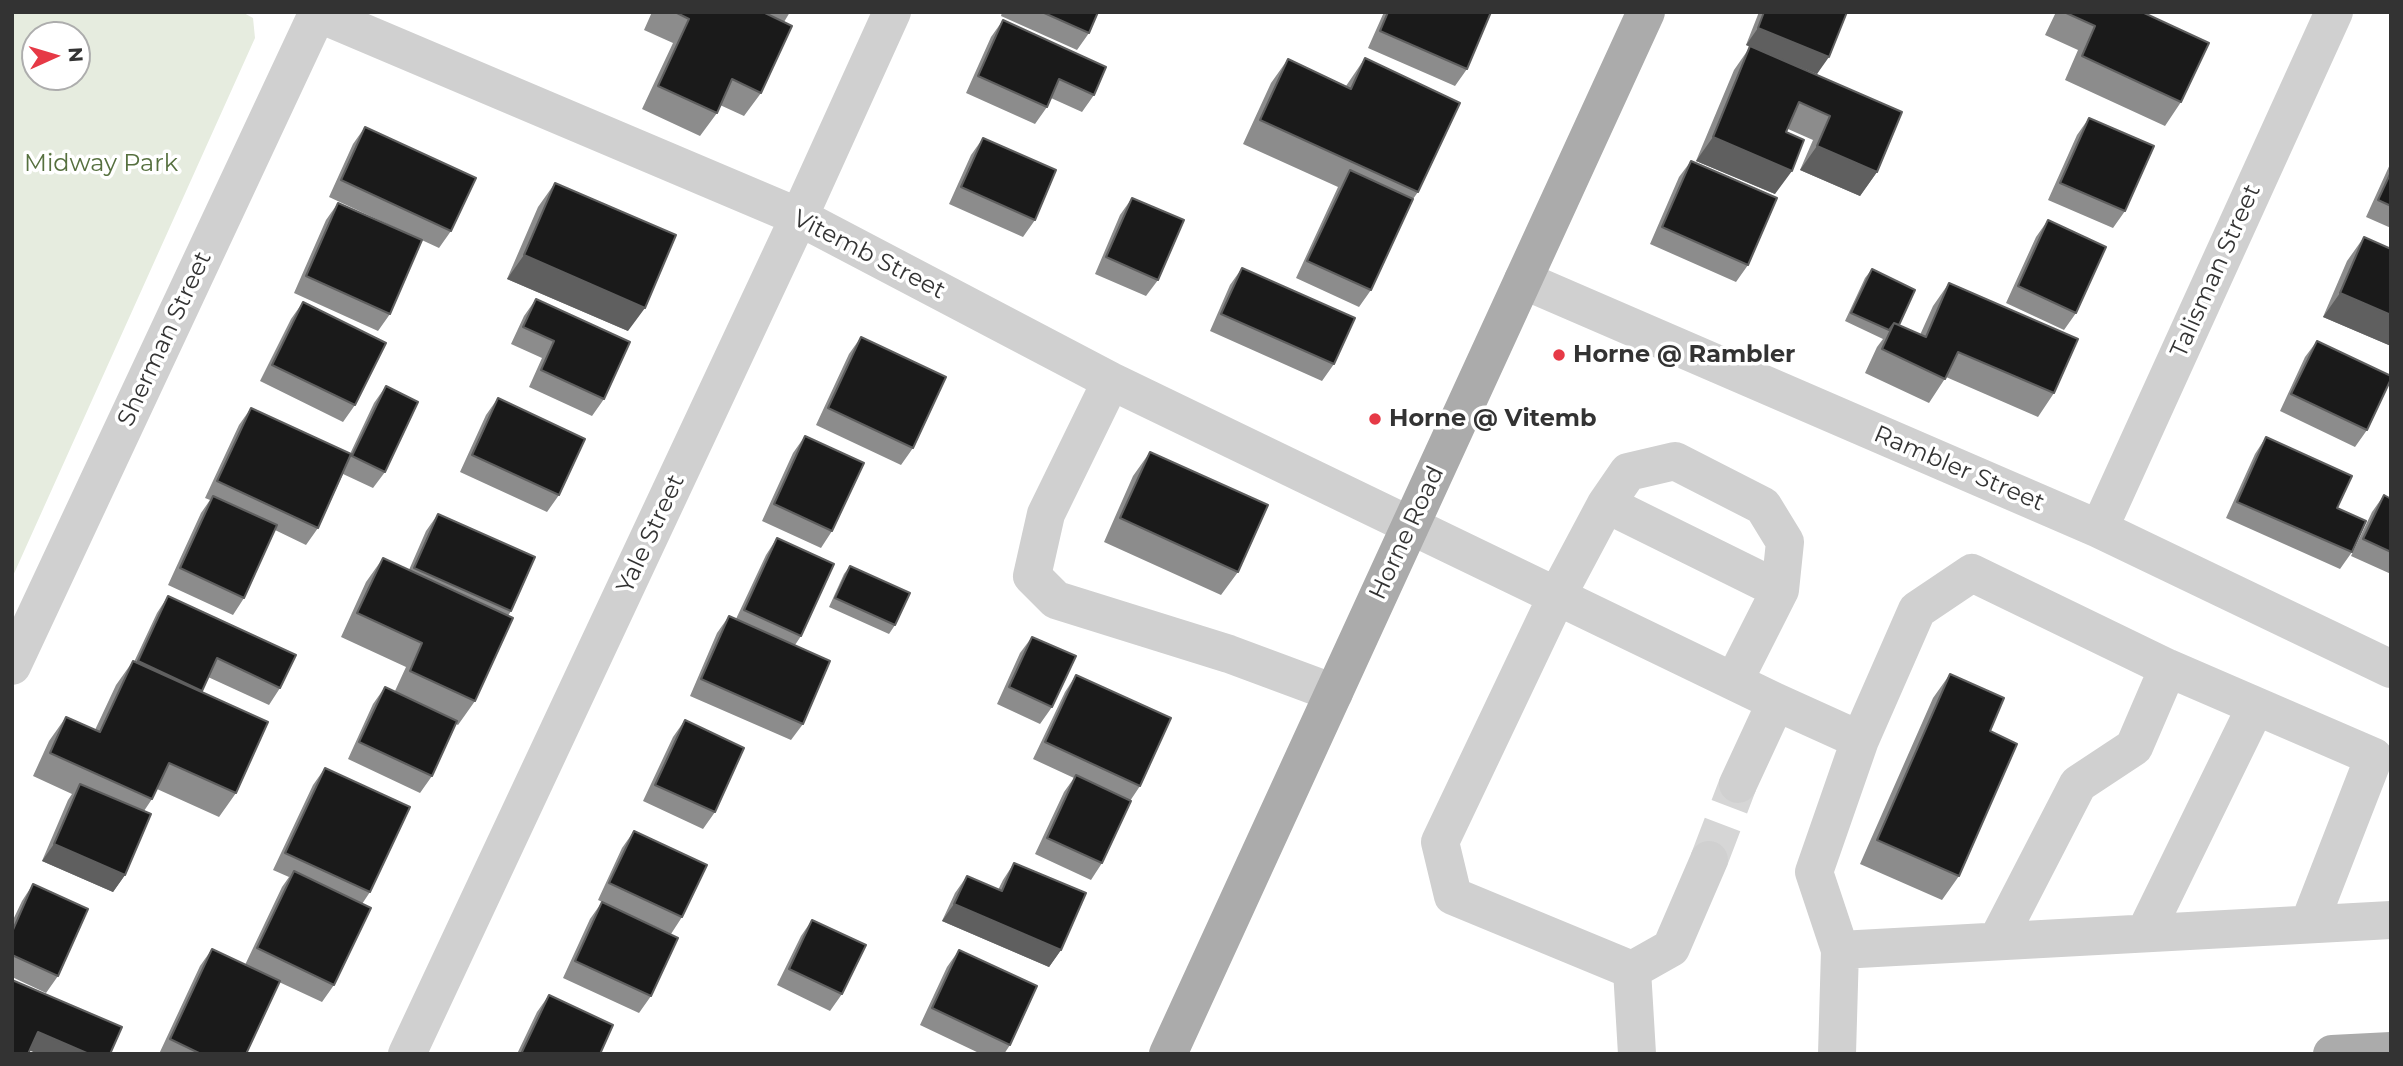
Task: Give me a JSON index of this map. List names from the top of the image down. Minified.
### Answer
{"streets":{"main road":["Horne Road"],"street":["Vitemb Street","Talisman Street","Sherman Street","Rambler Street","Yale Street"]},"crossings":[["Vitemb Street","Sherman Street"],["Vitemb Street","Horne Road"],["Vitemb Street","Yale Street"],["Talisman Street","Rambler Street"],["Rambler Street","Horne Road"]],"parks":["Midway Park"],"places":["Horne @ Rambler","Horne @ Vitemb"],"north":"right"}
